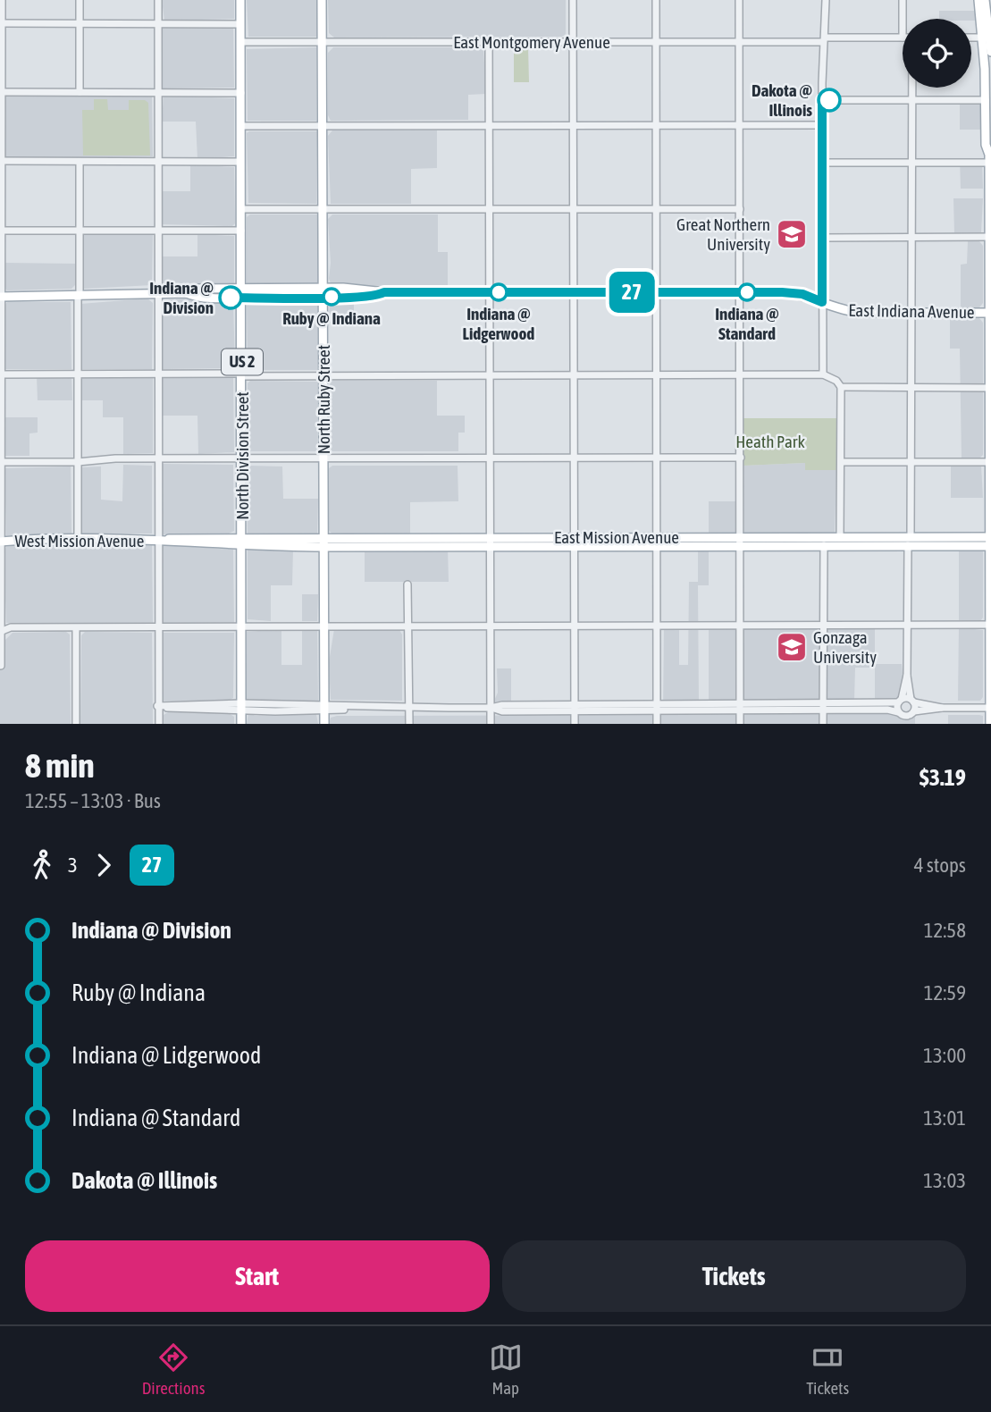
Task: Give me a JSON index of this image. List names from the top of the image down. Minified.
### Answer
{"streets":{"main road":["East Indiana Avenue","US 2","North Ruby Street","North Division Street","East Mission Avenue","West Mission Avenue"],"street":["East Montgomery Avenue"]},"crossings":[["East Montgomery Avenue","North Ruby Street"],["East Montgomery Avenue","North Division Street"],["East Indiana Avenue","North Ruby Street"],["East Indiana Avenue","North Division Street"],["North Ruby Street","East Mission Avenue"],["North Division Street","East Mission Avenue"],["North Division Street","West Mission Avenue"],["East Mission Avenue","West Mission Avenue"]],"parks":["Heath Park"],"places":{"other":["Dakota @ Illinois","Indiana @ Lidgerwood","Indiana @ Standard","Ruby @ Indiana","Indiana @ Division"],"school or university":["Great Northern University","Gonzaga University"]},"lines":["bus line 27"],"page":{"on_map":"27","heading":["8 min","12:55 – 13:03 · Bus","$3.19"],"legs":["3","27","4 stops"],"list":[{"name":"Indiana @ Division","value":"12:58"},{"name":"Ruby @ Indiana","value":"12:59"},{"name":"Indiana @ Lidgerwood","value":"13:00"},{"name":"Indiana @ Standard","value":"13:01"},{"name":"Dakota @ Illinois","value":"13:03"}],"buttons":["Start","Tickets"],"tabs":["Directions","Map","Tickets"]}}
